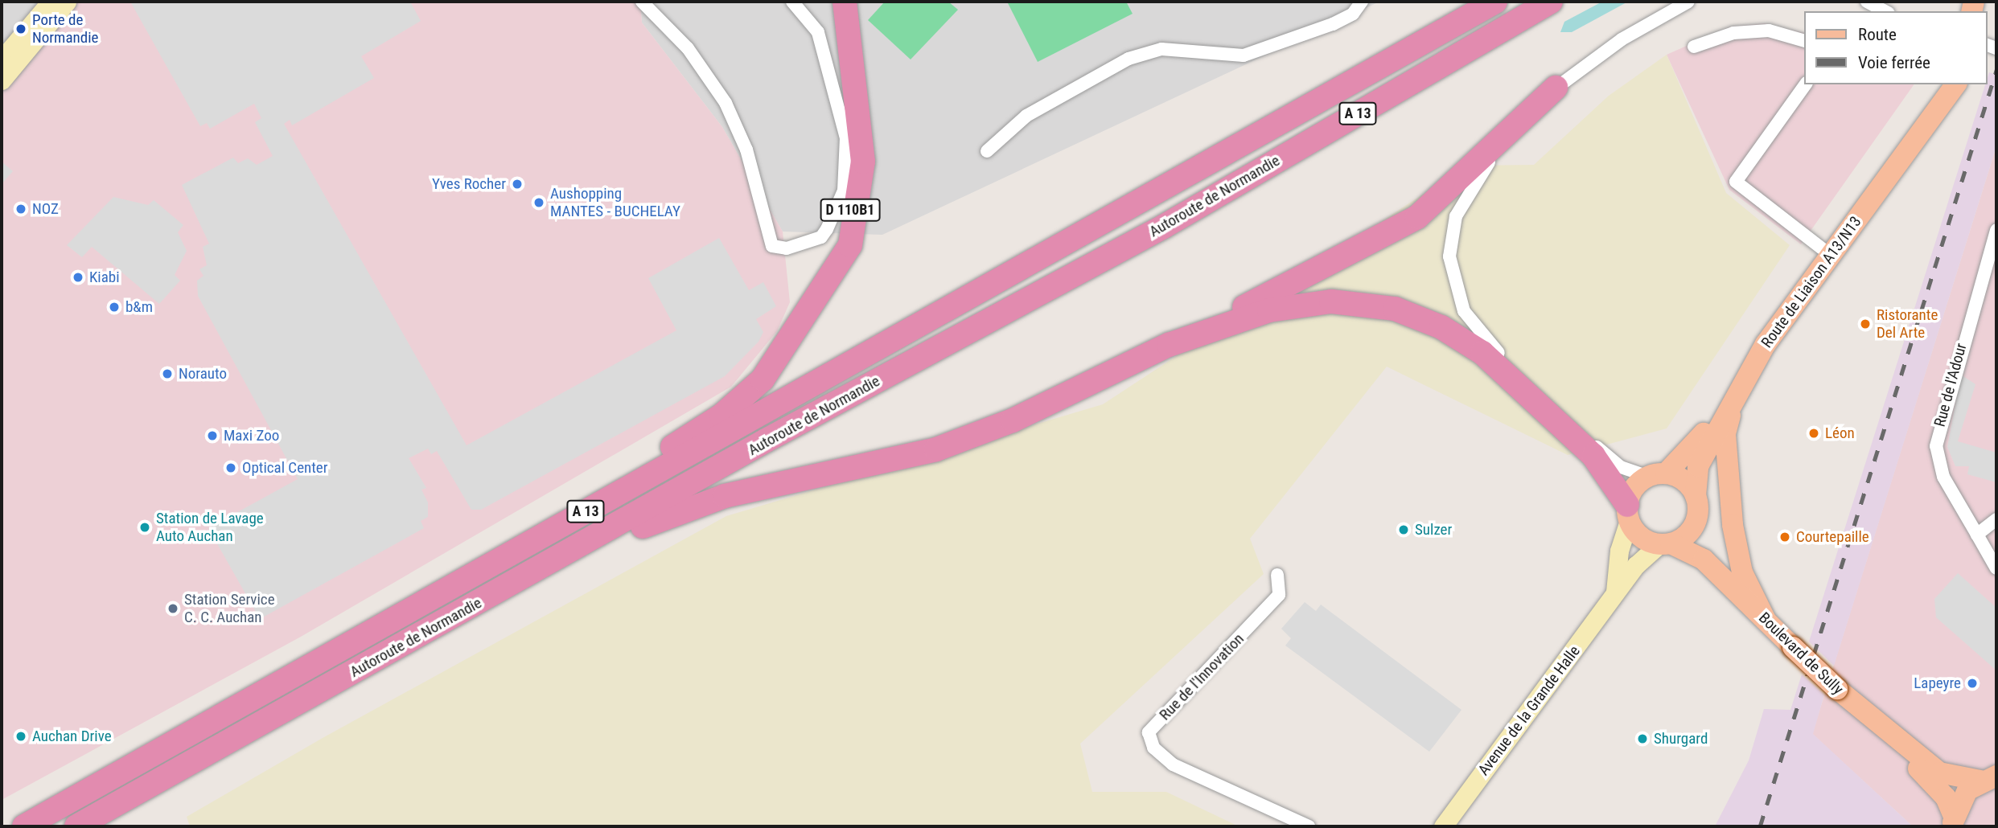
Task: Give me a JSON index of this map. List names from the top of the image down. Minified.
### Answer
{"streets":{"highway":["A 13","Autoroute de Normandie","D 110B1"],"main road":["Route de Liaison A13/N13","Boulevard de Sully"],"street":["Rue de l'Adour","Rue de l'Innovation","Avenue de la Grande Halle"]},"crossings":[["Route de Liaison A13/N13","Avenue de la Grande Halle"]],"places":["Porte de Normandie","Yves Rocher","Aushopping MANTES - BUCHELAY","NOZ","Kiabi","b&m","Ristorante Del Arte","Norauto","Léon","Maxi Zoo","Optical Center","Station de Lavage Auto Auchan","Sulzer","Courtepaille","Station Service C. C. Auchan","Lapeyre","Auchan Drive","Shurgard"],"legend":["Route","Voie ferrée"]}
